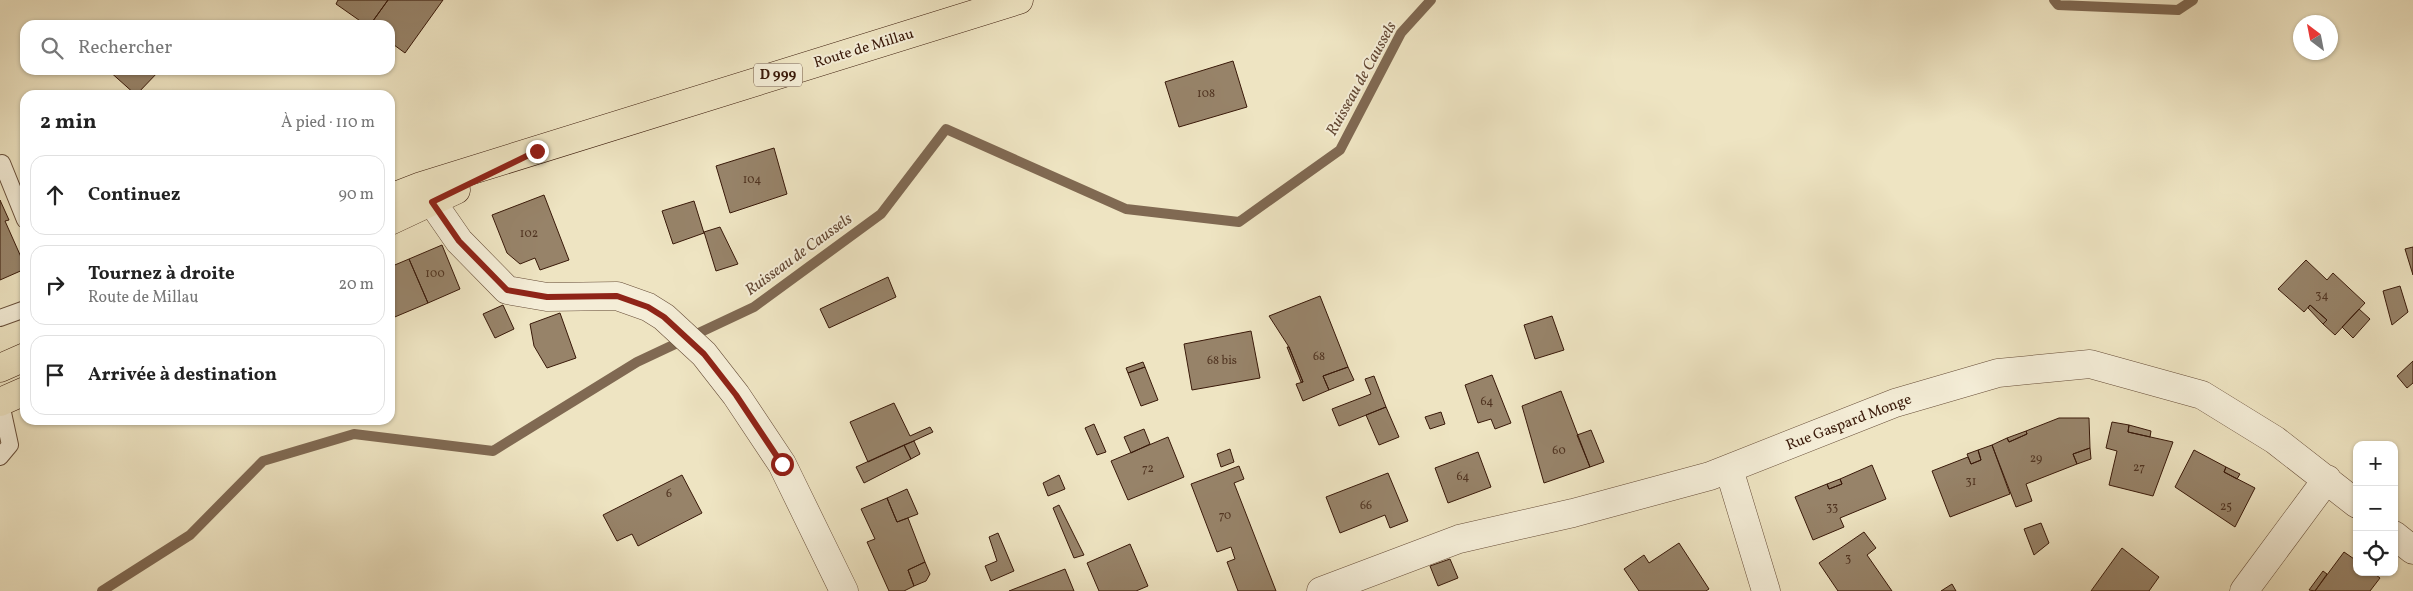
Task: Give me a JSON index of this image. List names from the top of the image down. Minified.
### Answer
{"streets":{"main road":["Route de Millau","D 999"],"street":["Rue Gaspard Monge"]},"water":["Ruisseau de Caussels"],"house_numbers":["108","104","102","100","34","68","68 bis","64","60","29","27","72","64","31","6","66","25","33","70","3"],"north":"top left","page":{"search":"Rechercher","heading":["2 min","À pied · 110 m"],"list":[["Continuez","90 m"],["Tournez à droite","Route de Millau","20 m"],"Arrivée à destination"],"map_buttons":["+","−"]}}
